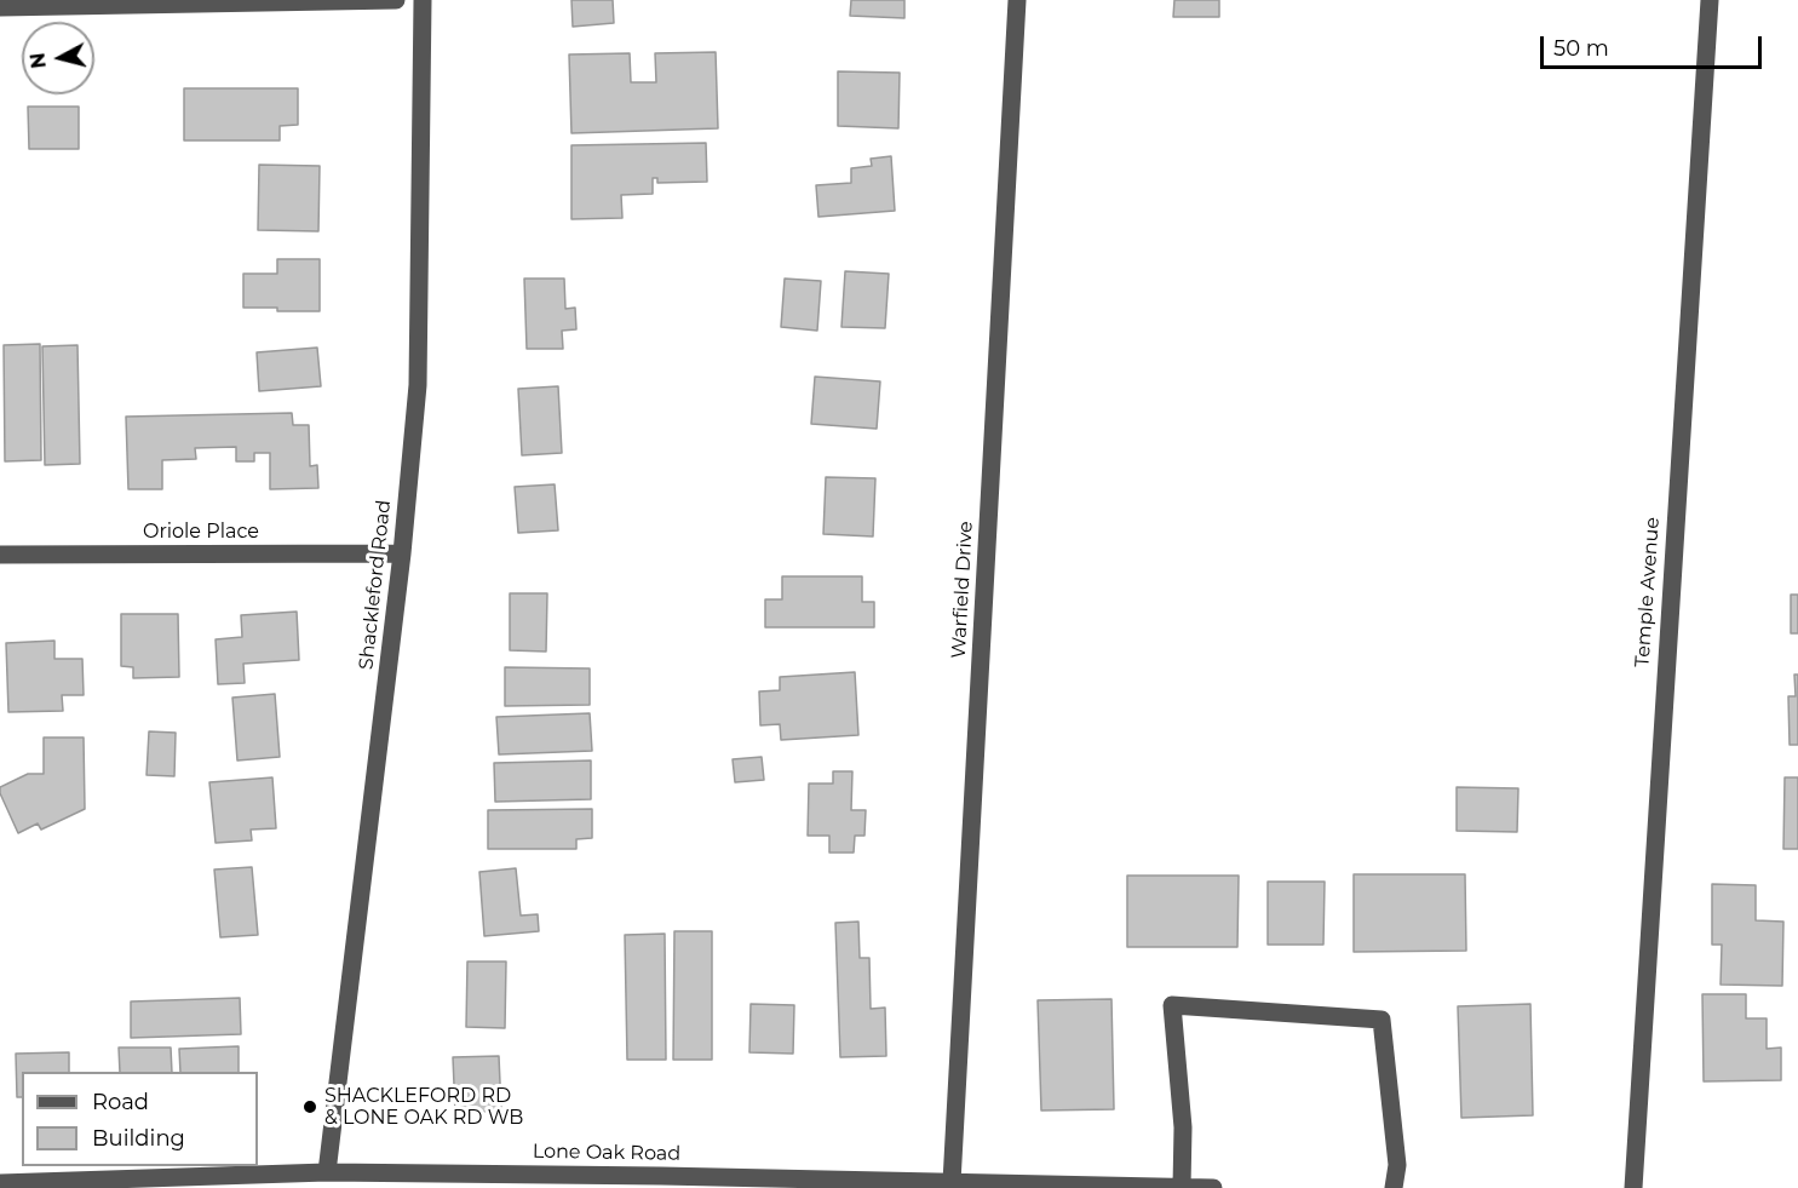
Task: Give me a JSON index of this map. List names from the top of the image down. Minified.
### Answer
{"streets":{"street":["Oriole Place","Shackleford Road","Warfield Drive","Temple Avenue","Lone Oak Road"]},"crossings":[["Oriole Place","Shackleford Road"],["Shackleford Road","Lone Oak Road"],["Warfield Drive","Lone Oak Road"]],"places":["SHACKLEFORD RD & LONE OAK RD WB"],"legend":["Road","Building"],"scale_bar":"50 m","north":"left"}
